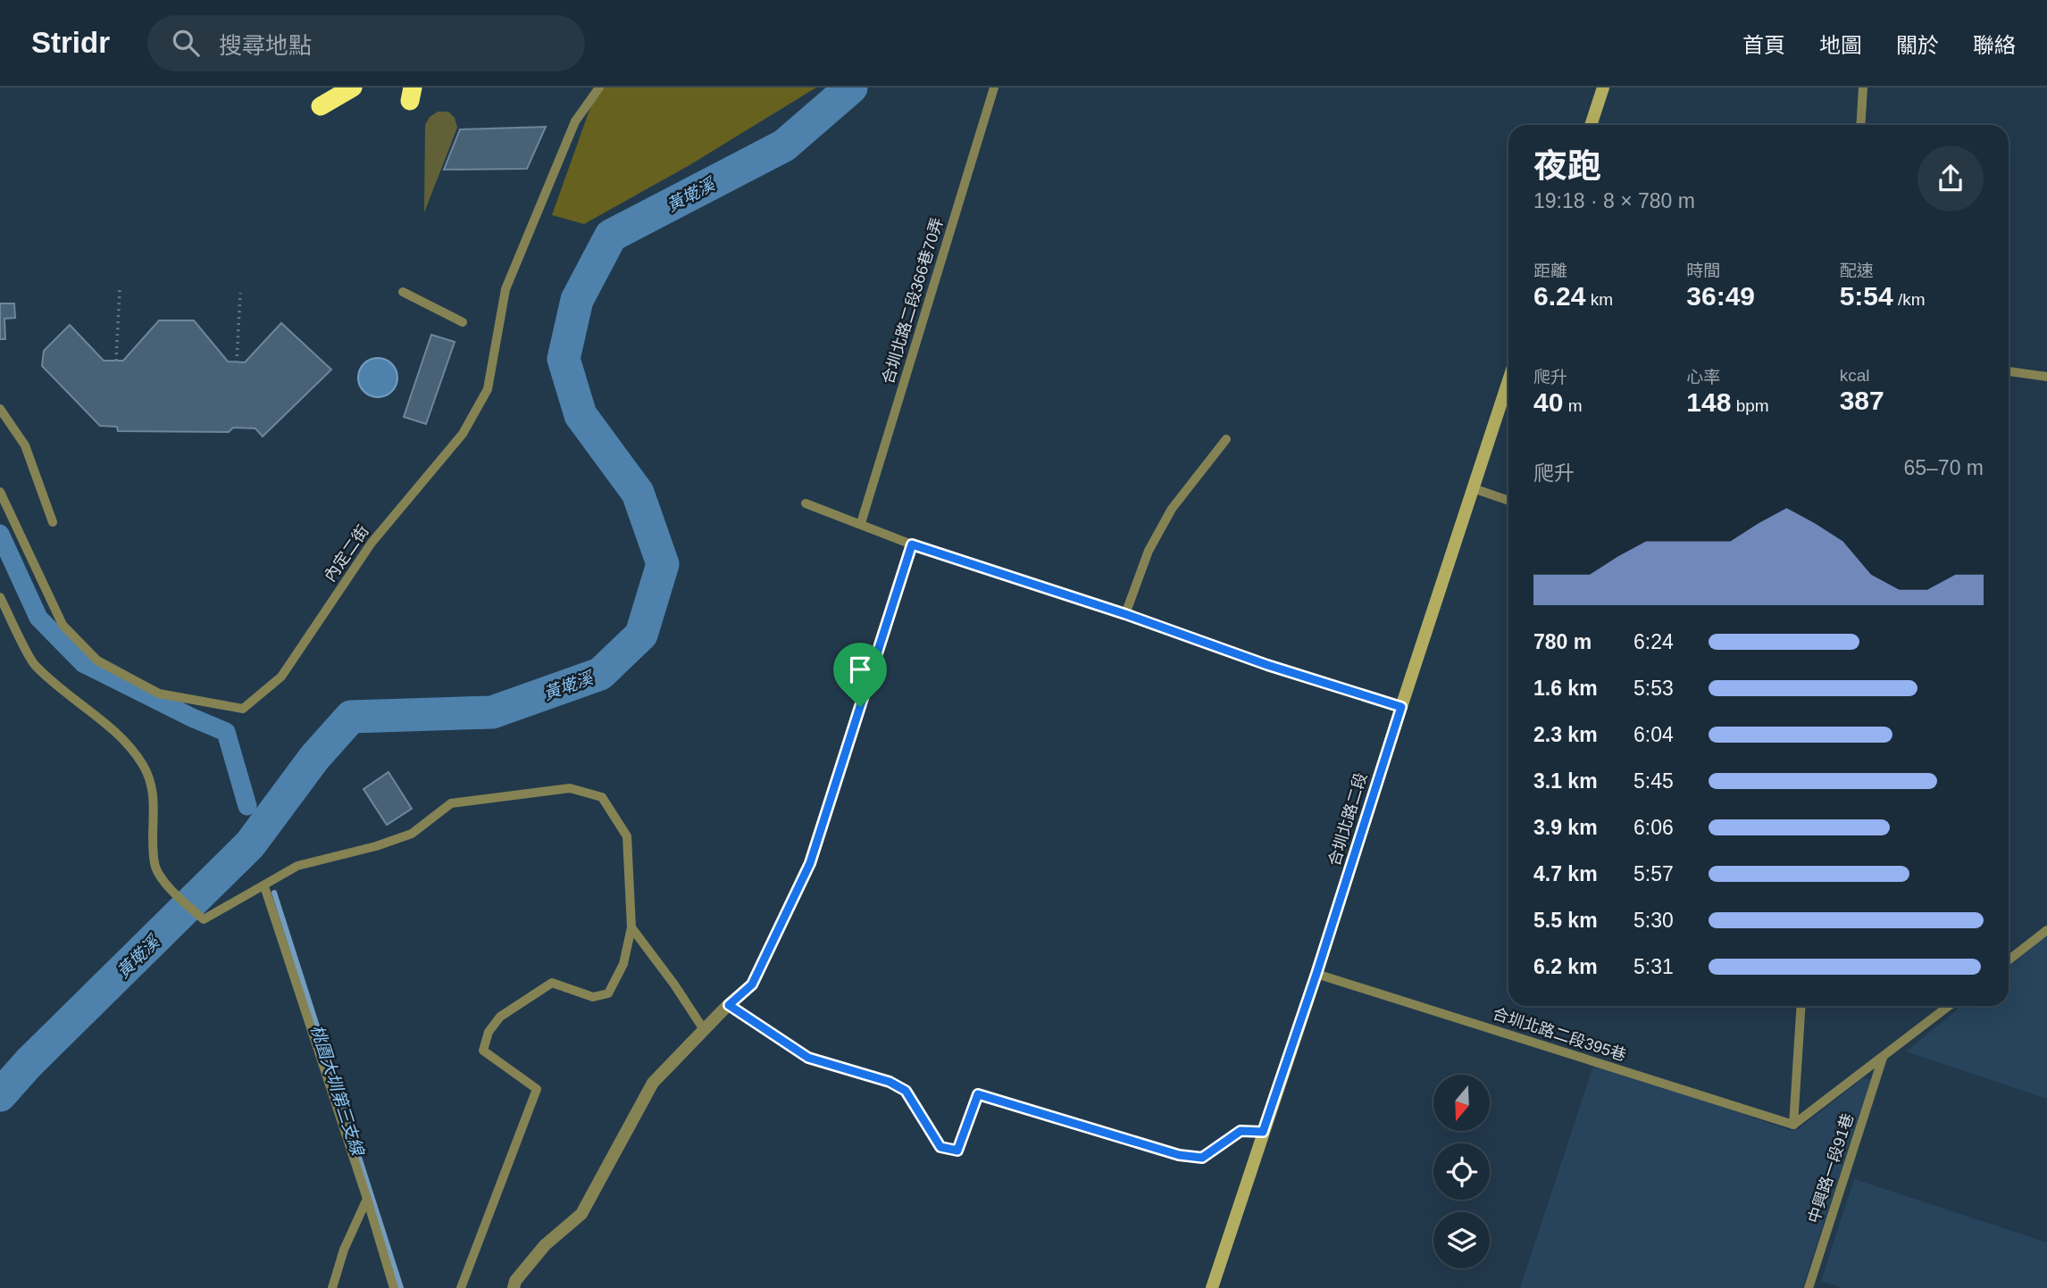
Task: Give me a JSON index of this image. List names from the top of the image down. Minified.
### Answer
{"streets":{"street":["合圳北路二段"],"lane":["合圳北路二段366巷70弄","內定二街","合圳北路二段395巷","中興路一段91巷"]},"crossings":[["合圳北路二段","合圳北路二段395巷"]],"water":["黃墘溪","桃園大圳第三支線"],"north":"bottom","page":{"header":"Stridr","search":"搜尋地點","nav":["首頁","地圖","關於","聯絡"],"heading":["夜跑","19:18 · 8 × 780 m"],"stats":[["距離","6.24 km"],["時間","36:49"],["配速","5:54 /km"],["爬升","40 m"],["心率","148 bpm"],["kcal","387"]],"chart":["爬升","65–70 m"],"list":[{"name":"780 m","note":"6:24"},{"name":"1.6 km","note":"5:53"},{"name":"2.3 km","note":"6:04"},{"name":"3.1 km","note":"5:45"},{"name":"3.9 km","note":"6:06"},{"name":"4.7 km","note":"5:57"},{"name":"5.5 km","note":"5:30"},{"name":"6.2 km","note":"5:31"}]}}
